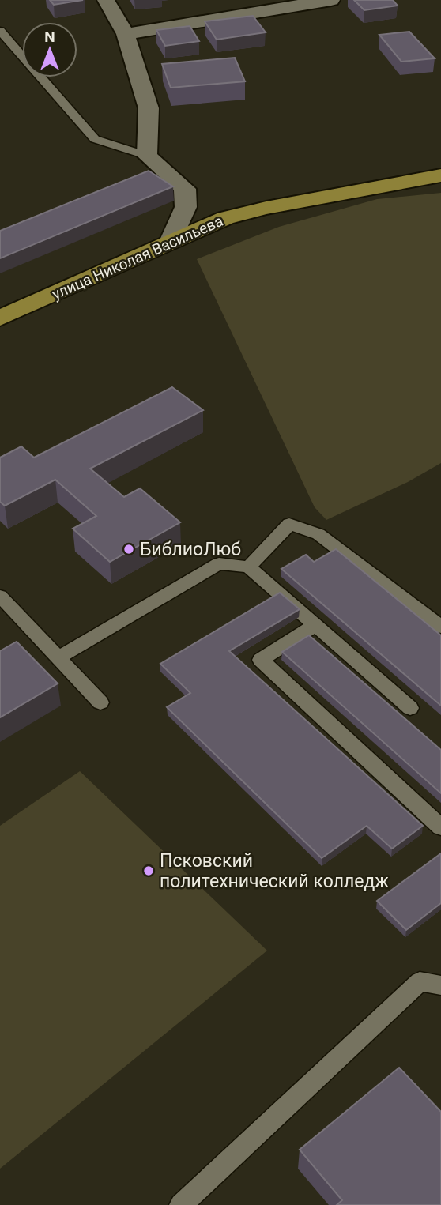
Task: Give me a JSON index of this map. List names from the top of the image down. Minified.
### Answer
{"streets":{"main road":["улица Николая Васильева"]},"places":["БиблиоЛюб","Псковский политехнический колледж"],"north":"top"}
